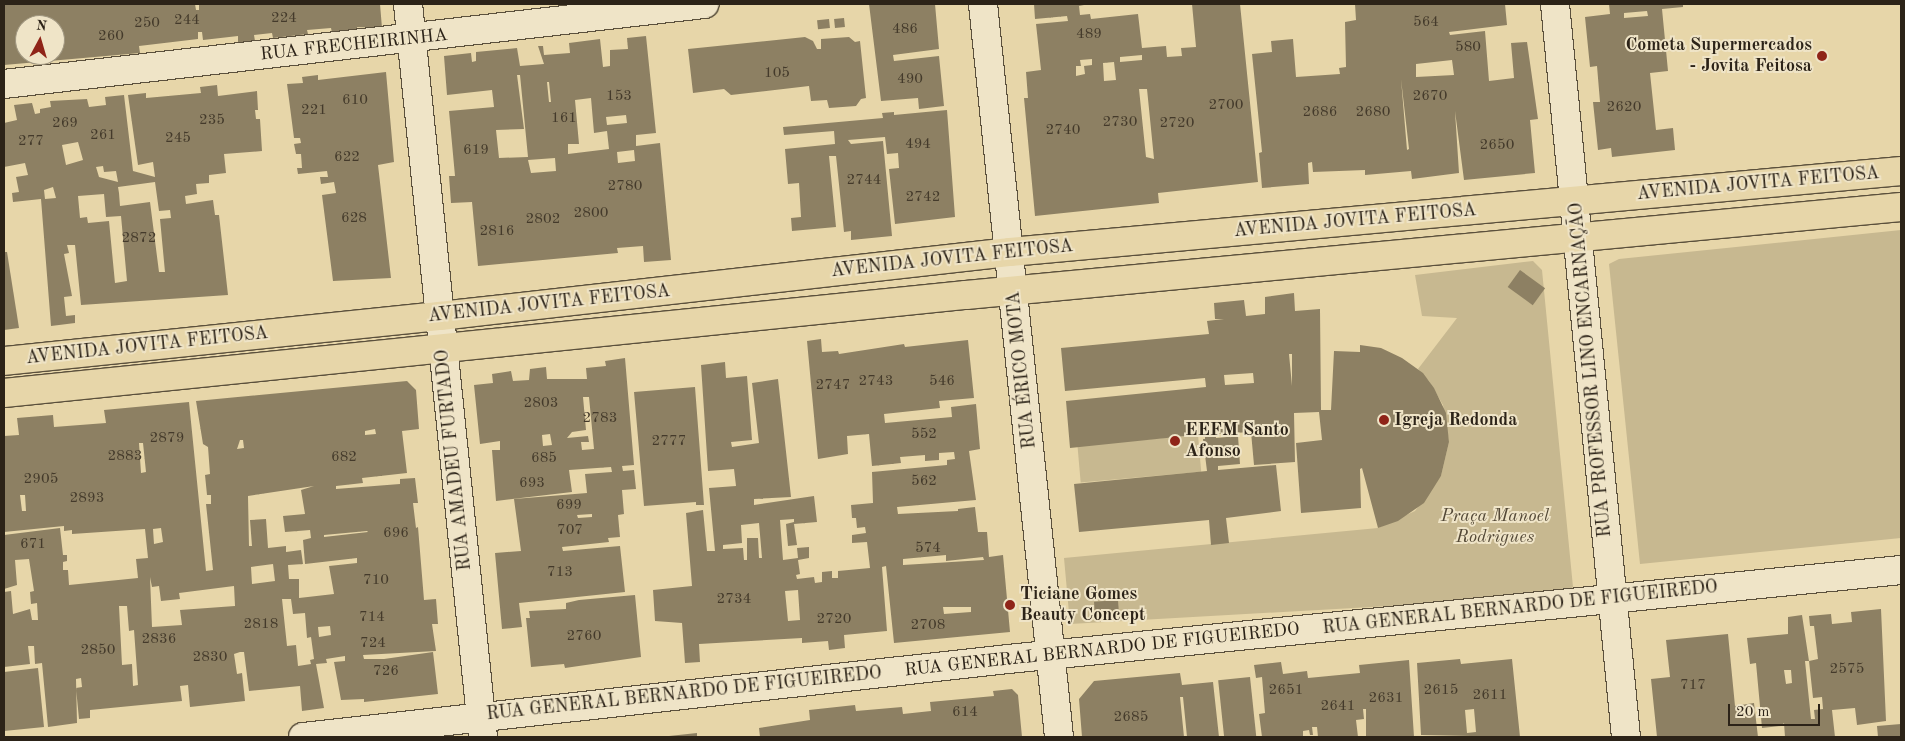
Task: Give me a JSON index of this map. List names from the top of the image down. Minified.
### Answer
{"streets":{"main road":["AVENIDA JOVITA FEITOSA"],"street":["RUA FRECHEIRINHA","RUA ÉRICO MOTA","RUA PROFESSOR LINO ENCARNAÇÃO","RUA AMADEU FURTADO","RUA GENERAL BERNARDO DE FIGUEIREDO"]},"crossings":[["RUA FRECHEIRINHA","RUA AMADEU FURTADO"],["AVENIDA JOVITA FEITOSA","RUA ÉRICO MOTA"],["AVENIDA JOVITA FEITOSA","RUA PROFESSOR LINO ENCARNAÇÃO"],["AVENIDA JOVITA FEITOSA","RUA AMADEU FURTADO"],["RUA ÉRICO MOTA","RUA GENERAL BERNARDO DE FIGUEIREDO"],["RUA PROFESSOR LINO ENCARNAÇÃO","RUA GENERAL BERNARDO DE FIGUEIREDO"],["RUA AMADEU FURTADO","RUA GENERAL BERNARDO DE FIGUEIREDO"]],"parks":["Praça Manoel Rodrigues"],"places":["Cometa Supermercados - Jovita Feitosa","Igreja Redonda","EEFM Santo Afonso","Ticiane Gomes Beauty Concept"],"house_numbers":["224","244","564","250","486","489","260","580","105","490","153","2670","610","2700","2620","221","2686","2680","161","235","2730","269","2720","2740","261","245","277","494","2650","619","622","2744","2780","2742","2800","628","2802","2816","2872","2743","546","2747","2803","2783","552","2879","2777","2883","682","685","2905","562","693","2893","699","707","696","671","574","713","710","2734","714","2720","2818","2708","2760","2836","724","2850","2830","2575","726","717","2651","2615","2611","2631","2641","614","2685"],"scale_bar":"20 m","north":"top"}
